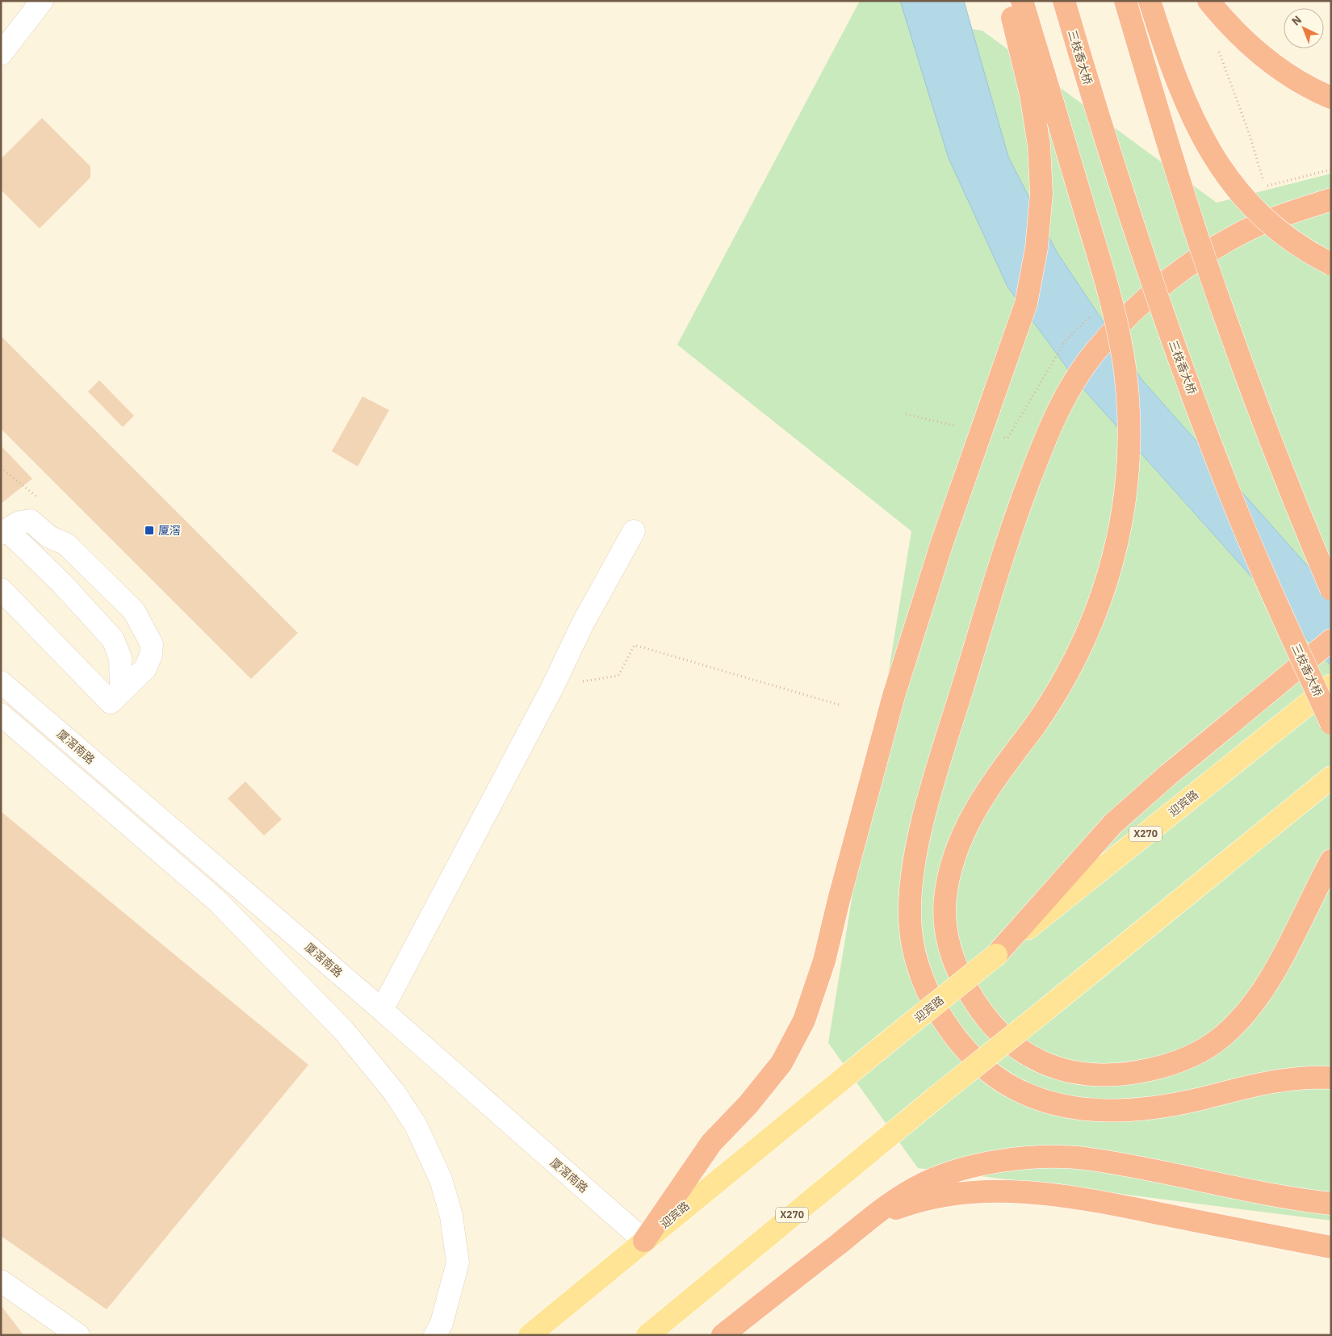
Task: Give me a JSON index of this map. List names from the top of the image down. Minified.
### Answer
{"streets":{"highway":["三枝香大桥"],"main road":["迎宾路","X270"],"street":["厦滘南路"]},"crossings":[["厦滘南路","迎宾路"]],"places":{"transit":["厦滘"]},"north":"top left"}
